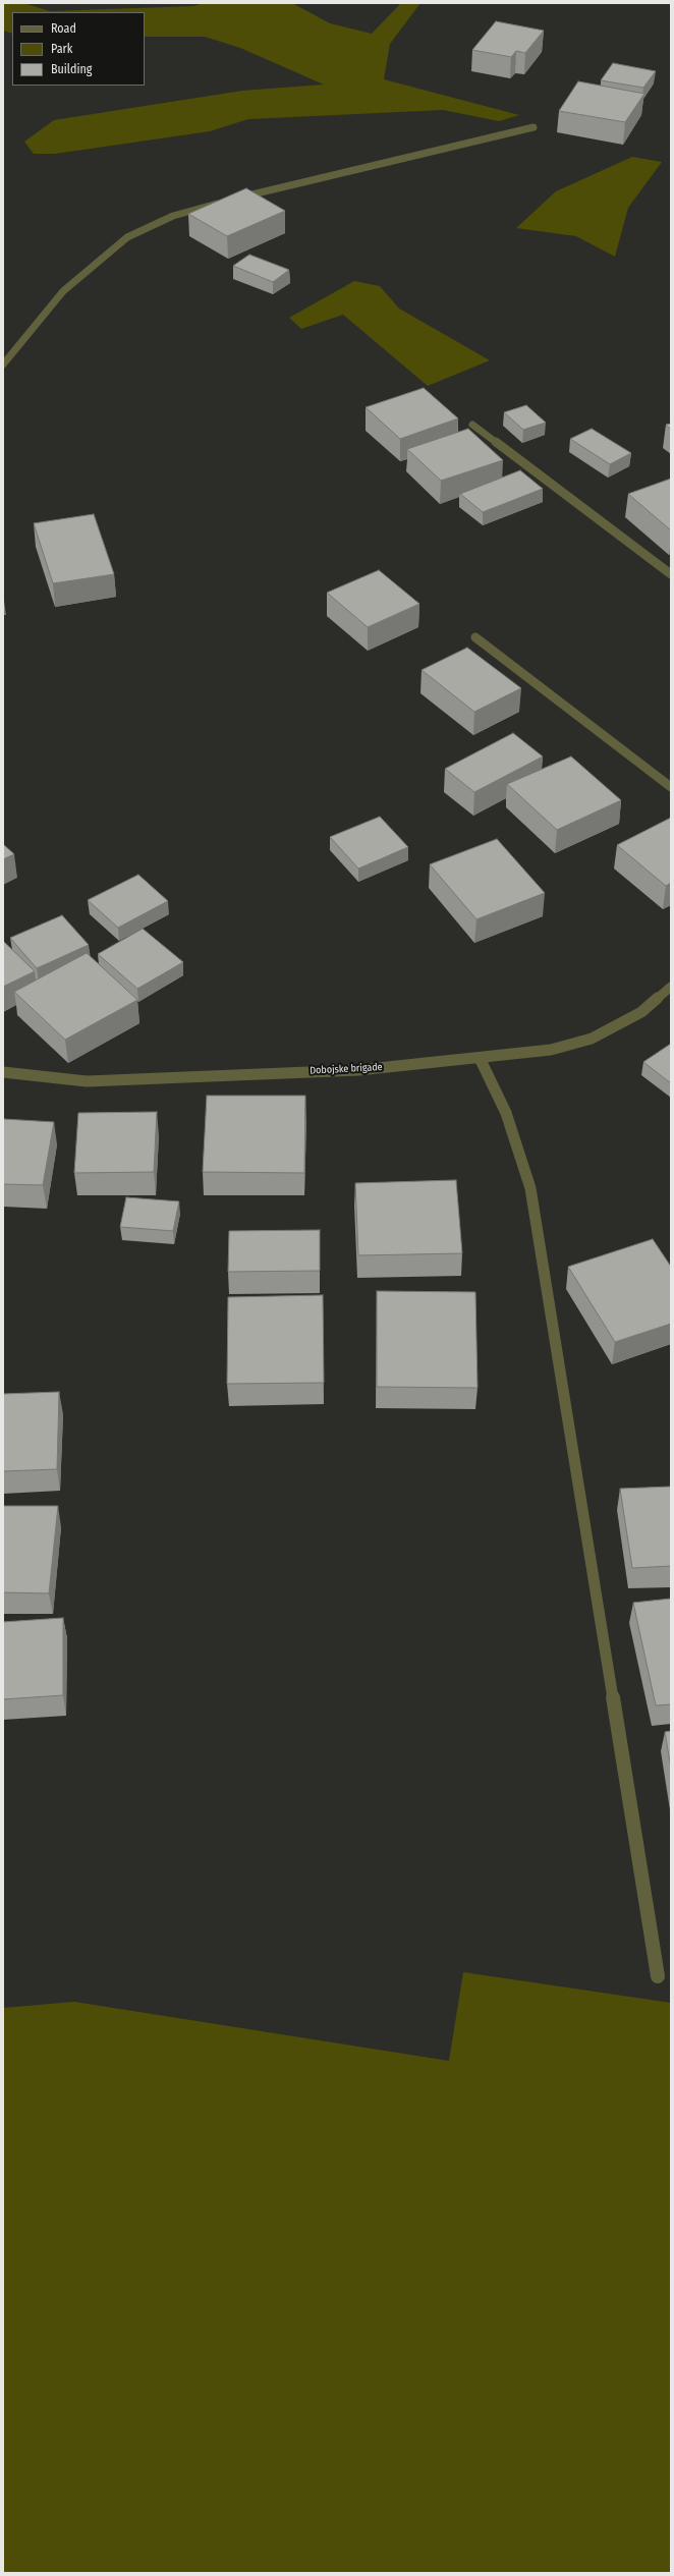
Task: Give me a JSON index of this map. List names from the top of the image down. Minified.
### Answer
{"streets":{"street":["Dobojske brigade"]},"legend":["Road","Park","Building"]}
